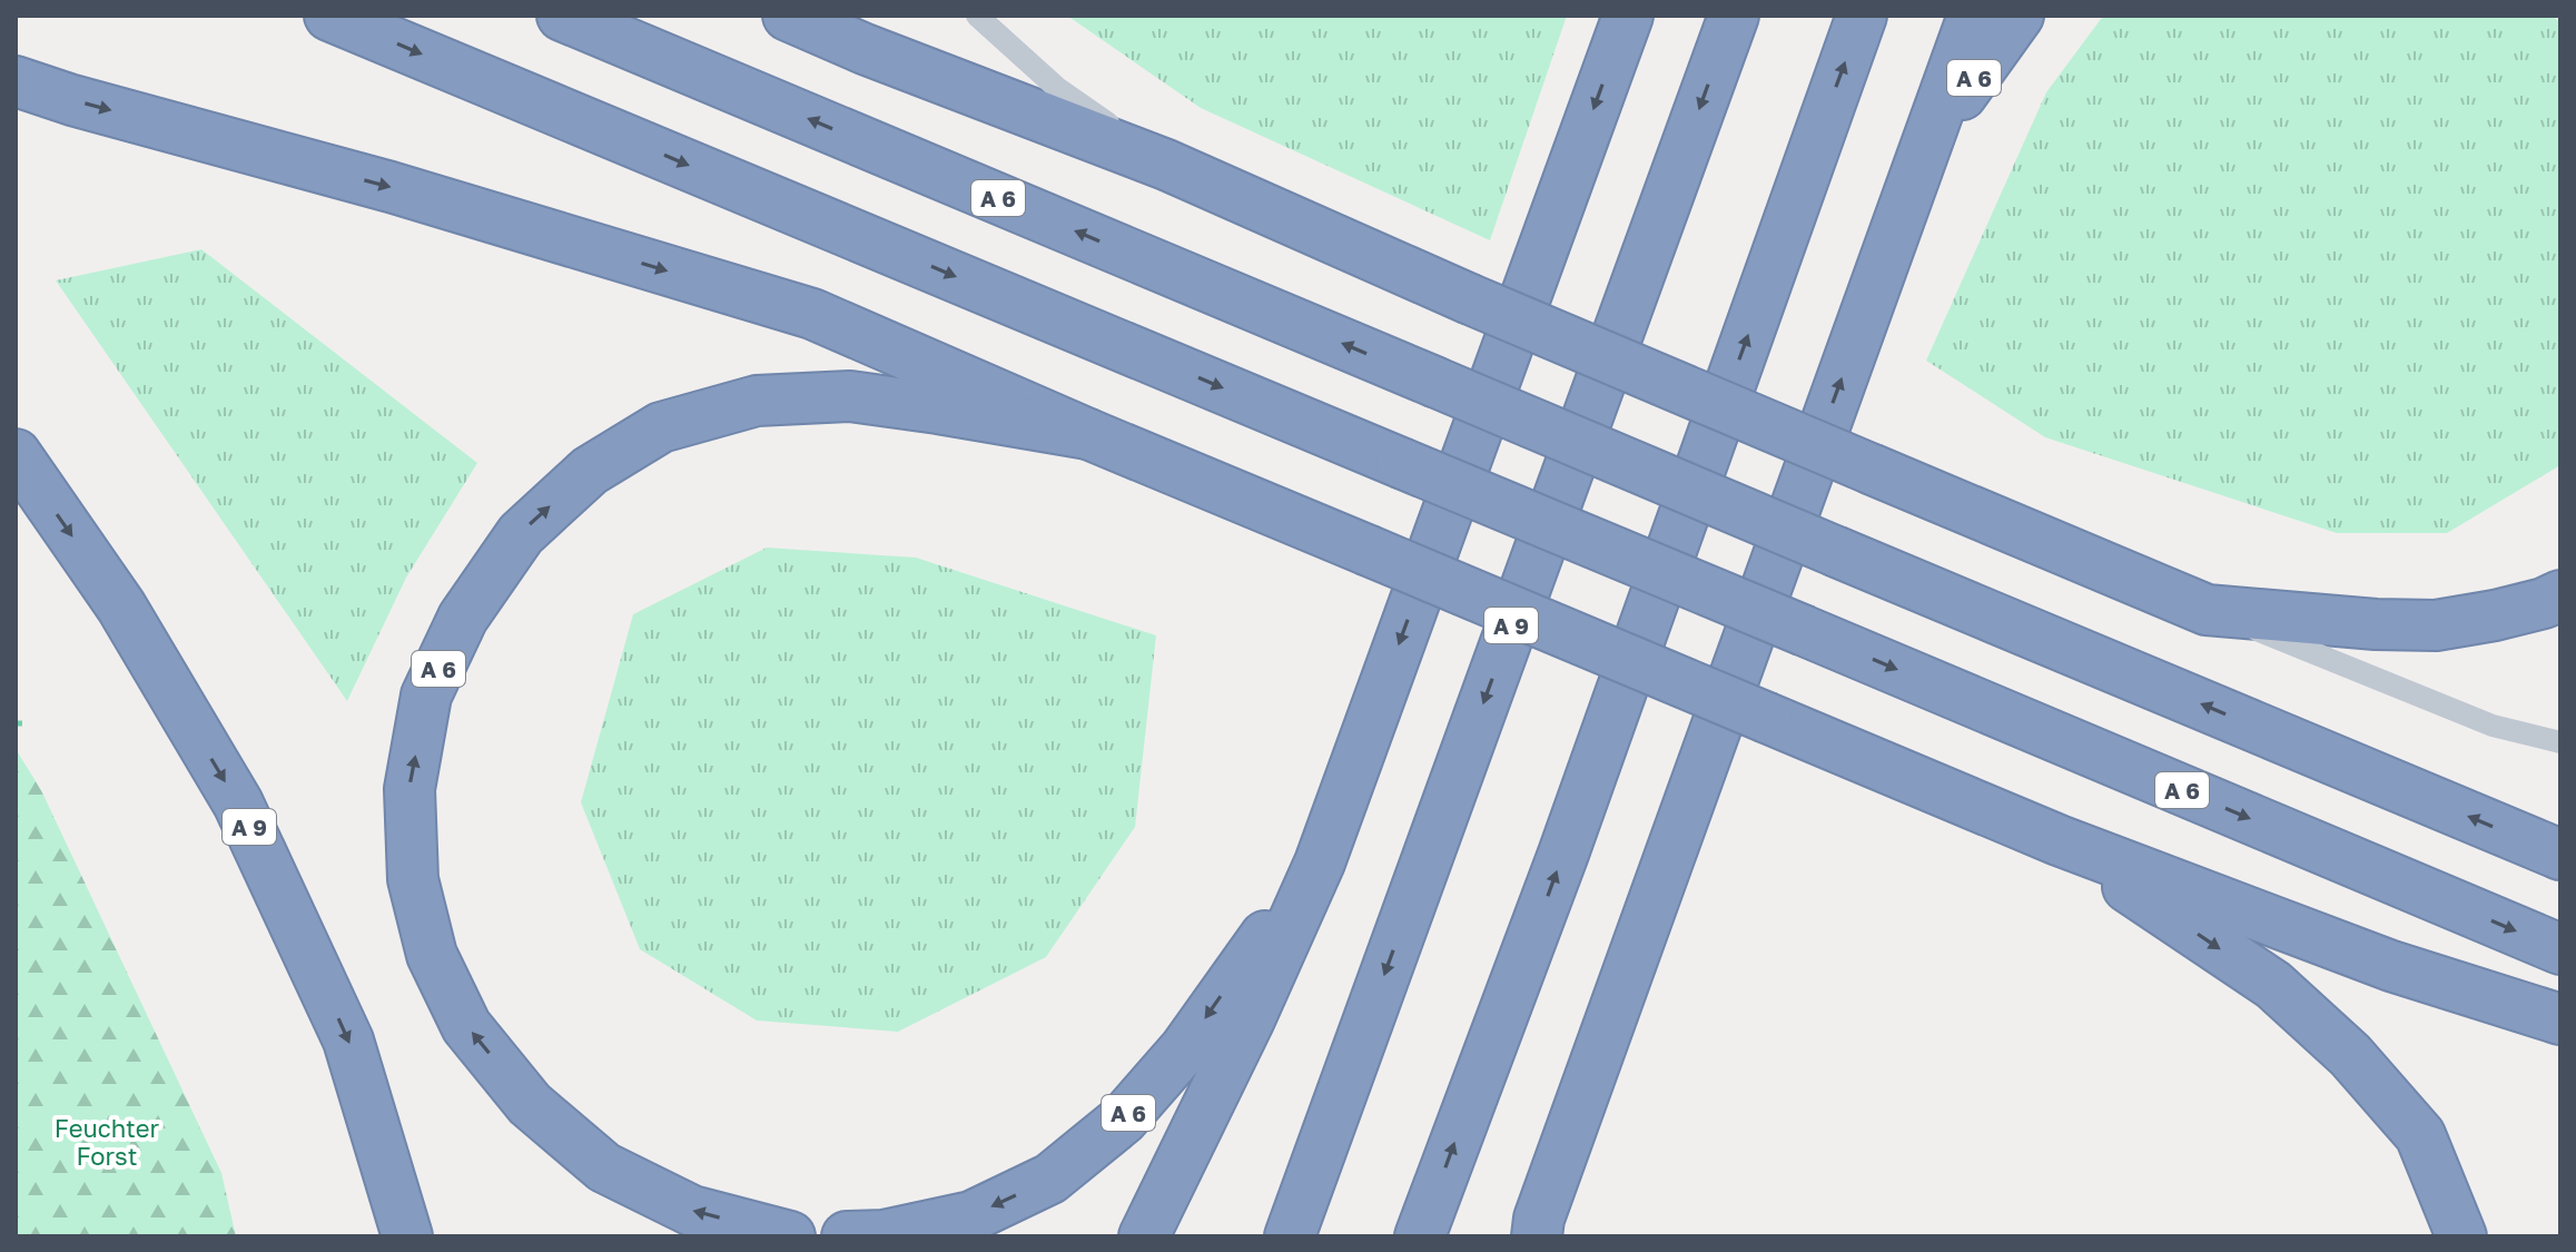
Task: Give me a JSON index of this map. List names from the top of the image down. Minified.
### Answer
{"streets":{"highway":["A 6","A 9"]},"parks":["Feuchter Forst"]}
